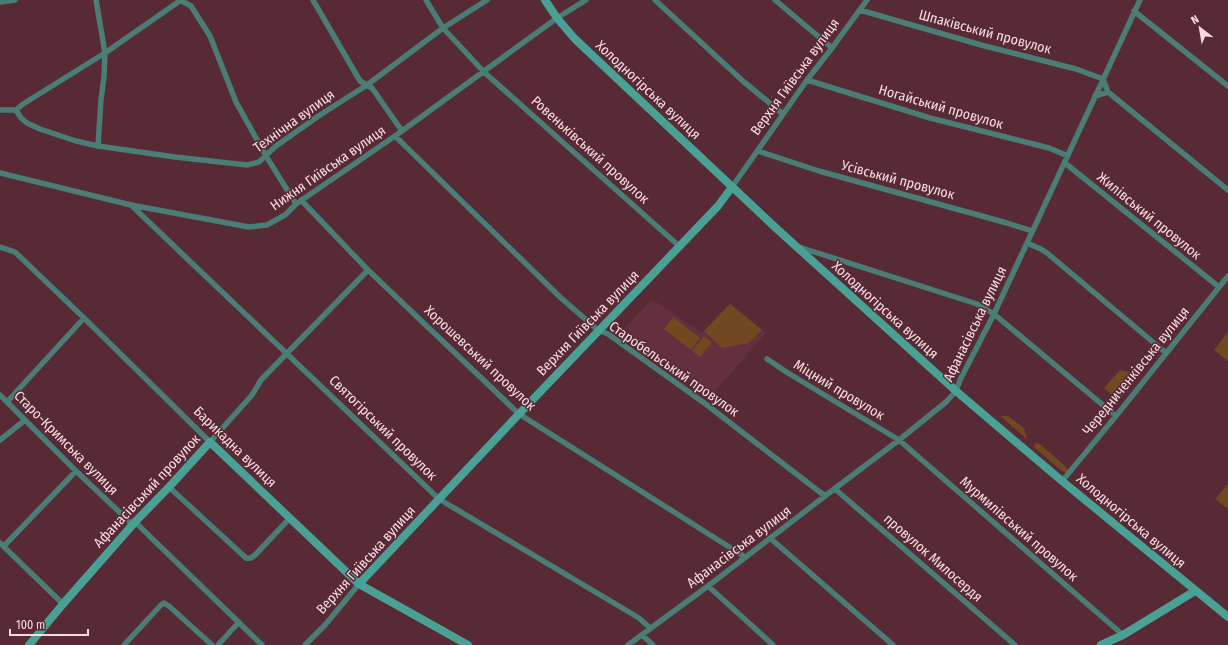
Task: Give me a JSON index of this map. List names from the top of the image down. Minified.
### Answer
{"streets":{"street":["Шпаківський провулок","Верхня Гиївська вулиця","Холодногірська вулиця","Ногайський провулок","Технічна вулиця","Ровеньківський провулок","Нижня Гиївська вулиця","Усівський провулок","Жилівський провулок","Афанасівська вулиця","Хорошевський провулок","Старобельський провулок","Чередниченківська вулиця","Міцний провулок","Святогірський провулок","Старо-Кримська вулиця","Барикадна вулиця","Афанасівський провулок","Мурмилівський провулок","провулок Милосердя"]},"crossings":[["Шпаківський провулок","Верхня Гиївська вулиця"],["Шпаківський провулок","Афанасівська вулиця"],["Верхня Гиївська вулиця","Холодногірська вулиця"],["Верхня Гиївська вулиця","Ногайський провулок"],["Верхня Гиївська вулиця","Ровеньківський провулок"],["Верхня Гиївська вулиця","Усівський провулок"],["Верхня Гиївська вулиця","Хорошевський провулок"],["Верхня Гиївська вулиця","Старобельський провулок"],["Верхня Гиївська вулиця","Святогірський провулок"],["Верхня Гиївська вулиця","Барикадна вулиця"],["Холодногірська вулиця","Нижня Гиївська вулиця"],["Холодногірська вулиця","Афанасівська вулиця"],["Холодногірська вулиця","Чередниченківська вулиця"],["Ногайський провулок","Афанасівська вулиця"],["Технічна вулиця","Ровеньківський провулок"],["Ровеньківський провулок","Нижня Гиївська вулиця"],["Нижня Гиївська вулиця","Хорошевський провулок"],["Нижня Гиївська вулиця","Старобельський провулок"],["Нижня Гиївська вулиця","Святогірський провулок"],["Усівський провулок","Афанасівська вулиця"],["Жилівський провулок","Афанасівська вулиця"],["Жилівський провулок","Чередниченківська вулиця"],["Афанасівська вулиця","Хорошевський провулок"],["Афанасівська вулиця","Старобельський провулок"],["Афанасівська вулиця","Міцний провулок"],["Афанасівська вулиця","Святогірський провулок"],["Афанасівська вулиця","Мурмилівський провулок"],["Афанасівська вулиця","провулок Милосердя"],["Хорошевський провулок","Афанасівський провулок"],["Міцний провулок","Мурмилівський провулок"],["Святогірський провулок","Афанасівський провулок"],["Старо-Кримська вулиця","Афанасівський провулок"],["Барикадна вулиця","Афанасівський провулок"]],"scale_bar":"100 m","north":"top left"}
